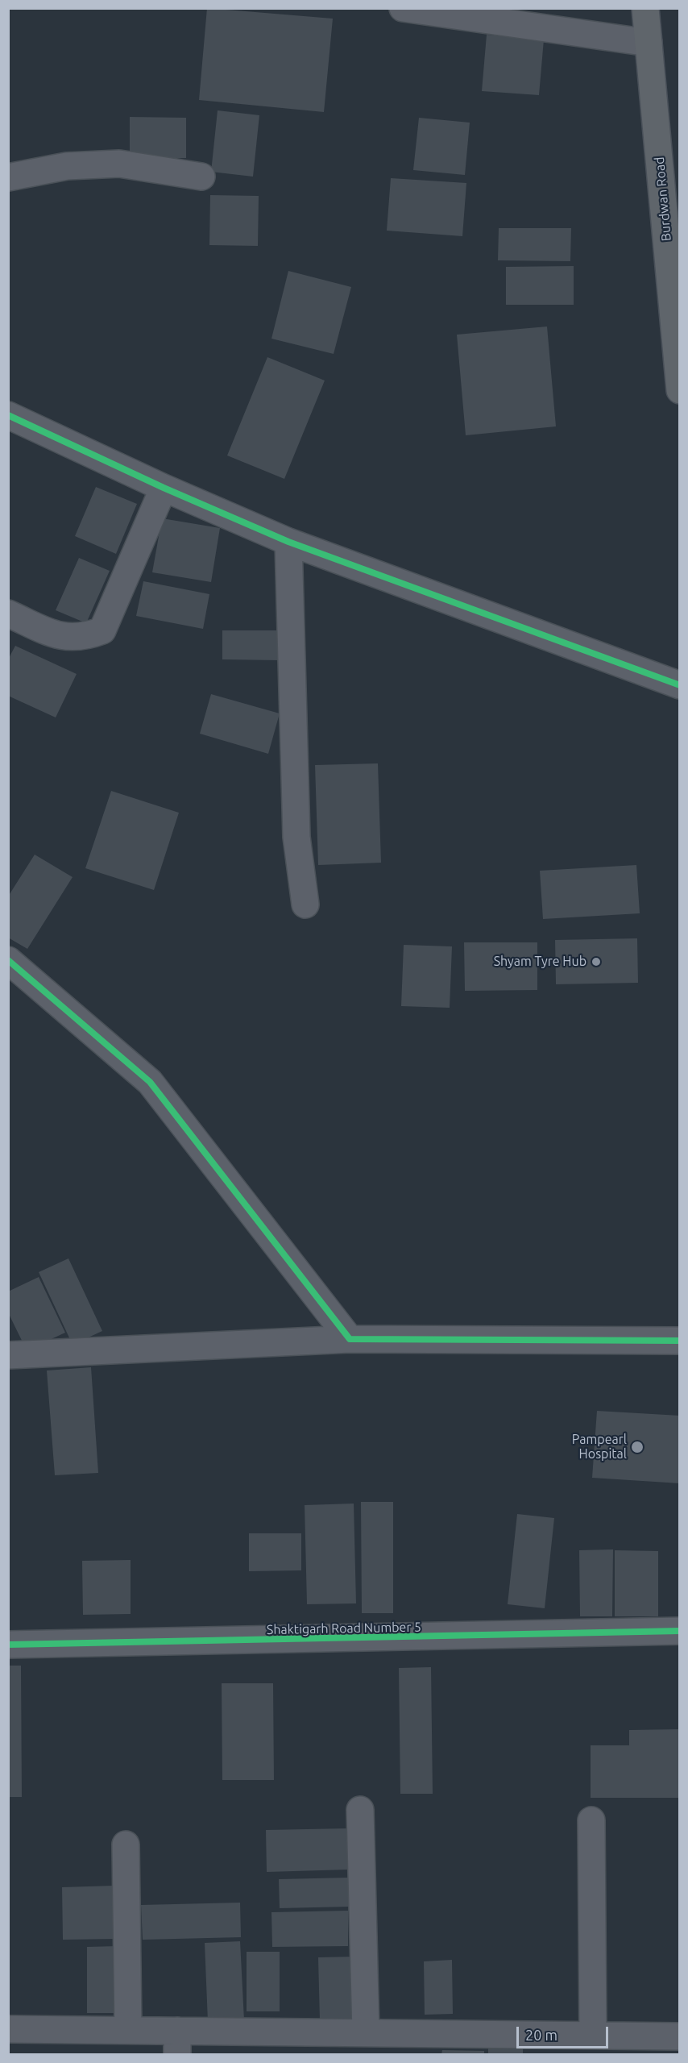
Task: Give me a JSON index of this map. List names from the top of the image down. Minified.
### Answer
{"streets":{"main road":["Burdwan Road"],"street":["Shaktigarh Road Number 5"]},"places":["Shyam Tyre Hub","Pampearl Hospital"],"scale_bar":"20 m"}
